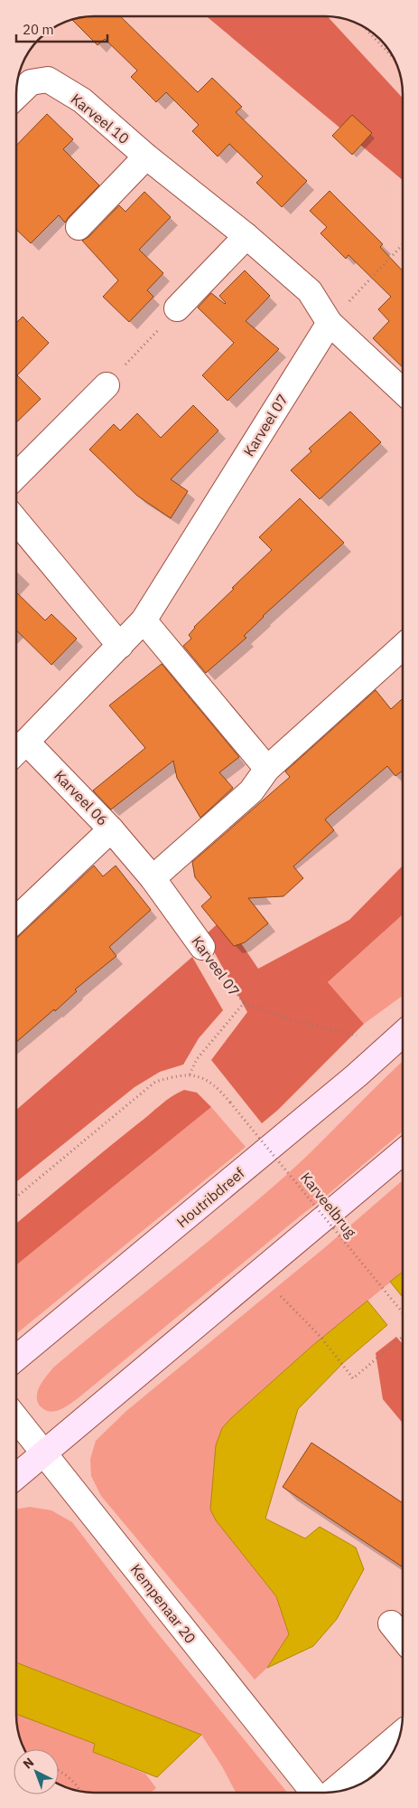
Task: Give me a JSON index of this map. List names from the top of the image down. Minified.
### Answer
{"streets":{"main road":["Houtribdreef"],"street":["Karveel 10","Karveel 07","Karveel 06","Kempenaar 20"],"path":["Karveelbrug"]},"crossings":[["Karveel 10","Karveel 07"],["Karveel 07","Karveel 06"],["Karveel 07","Karveelbrug"]],"scale_bar":"20 m","north":"top left"}
